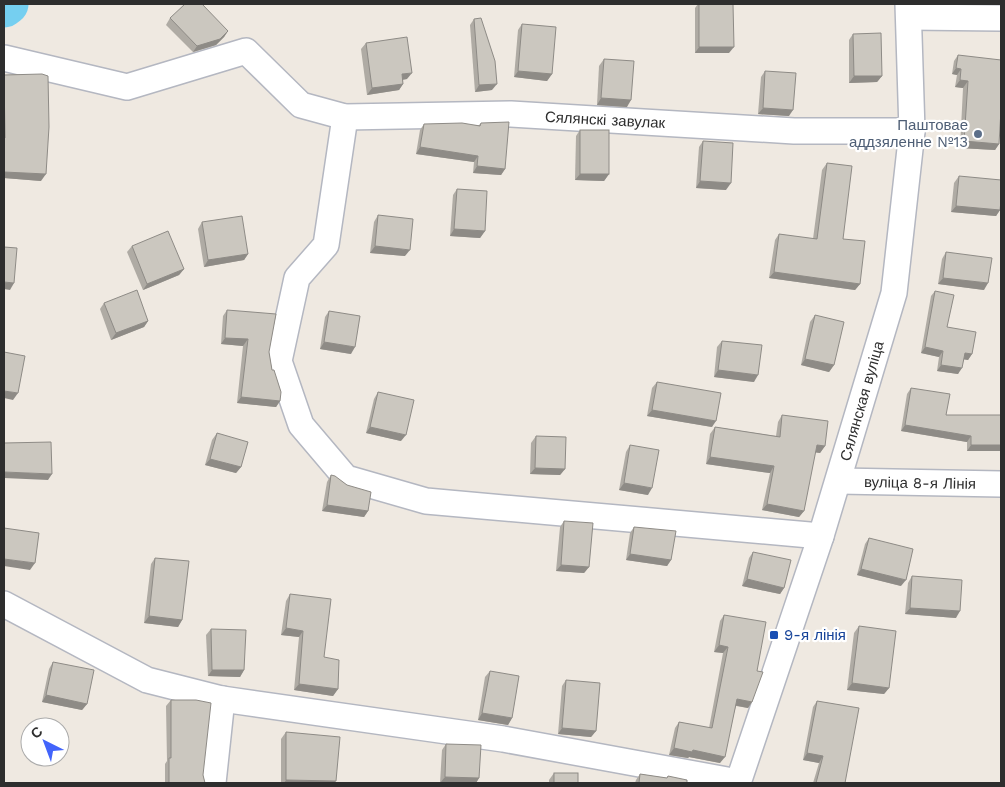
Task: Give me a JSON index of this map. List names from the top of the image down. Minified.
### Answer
{"streets":{"street":["Сялянскі завулак","Сялянская вуліца","вуліца 8-я Лінія"]},"crossings":[["Сялянскі завулак","Сялянская вуліца"],["Сялянская вуліца","вуліца 8-я Лінія"]],"places":{"other":["Паштовае аддзяленне №13"],"transit":["9-я лінія"]},"north":"top left"}
